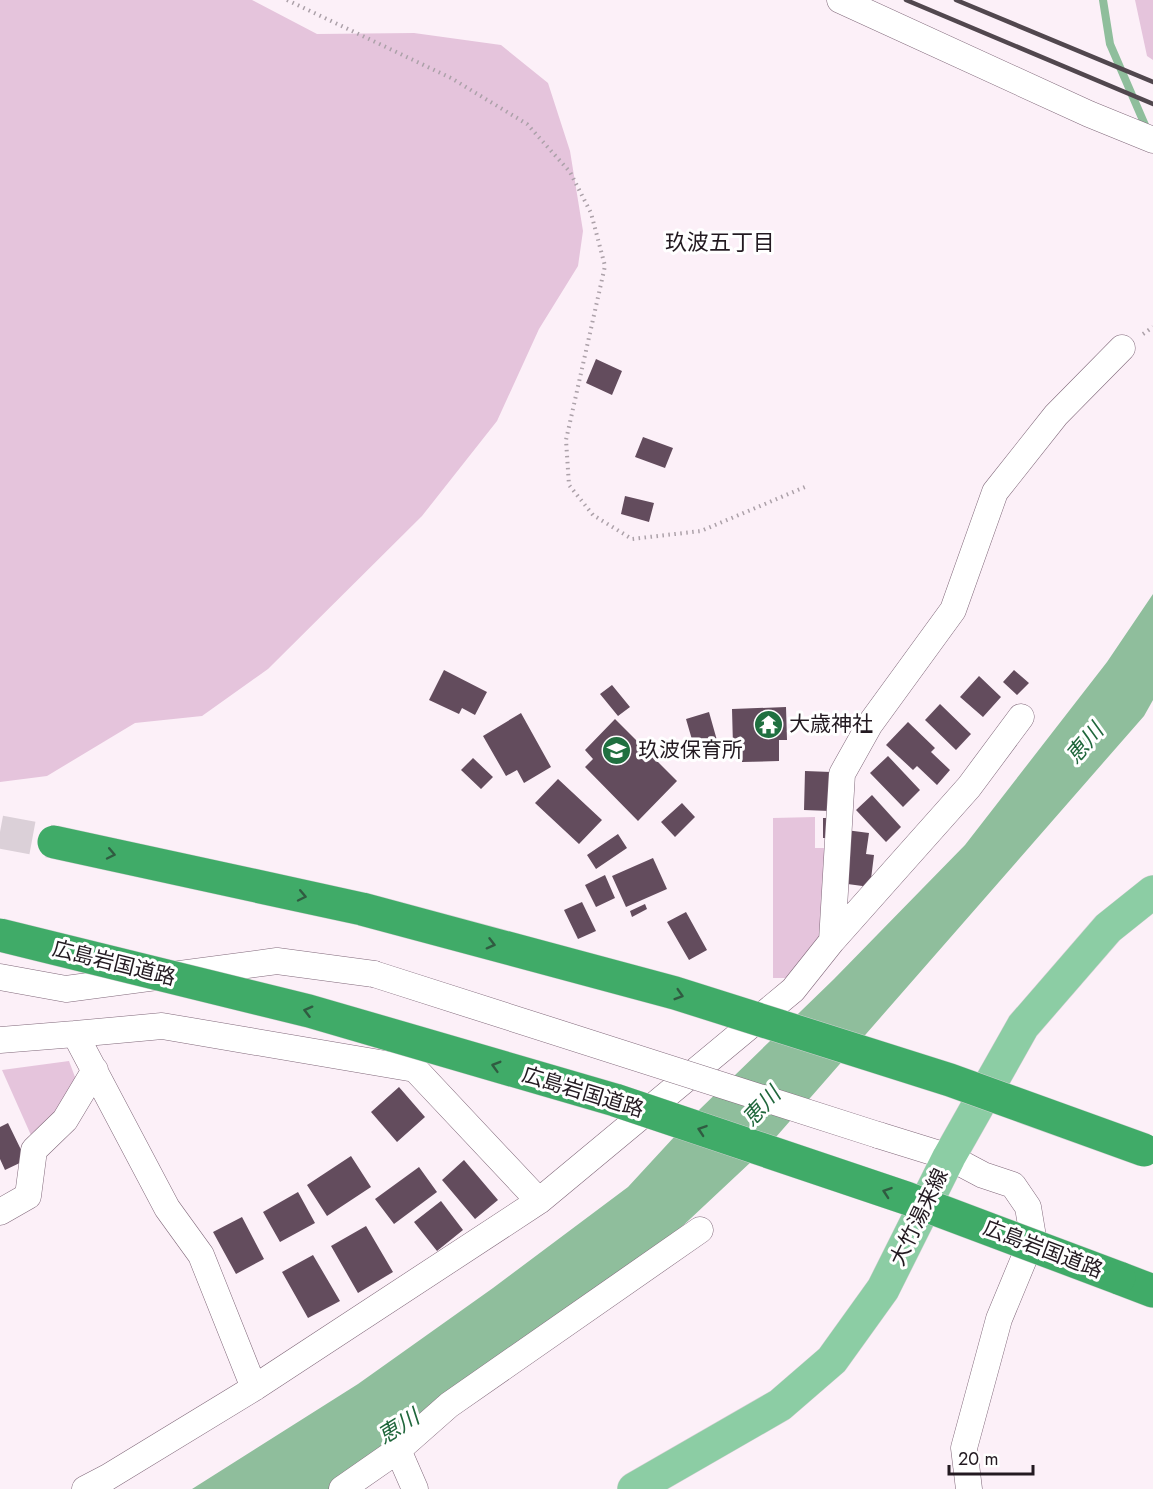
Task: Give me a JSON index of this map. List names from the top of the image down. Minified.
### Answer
{"streets":{"highway":["広島岩国道路"],"main road":["大竹湯来線"]},"districts":["玖波五丁目"],"water":["恵川"],"places":{"temple":["大歳神社"],"school or university":["玖波保育所"]},"scale_bar":"20 m"}
